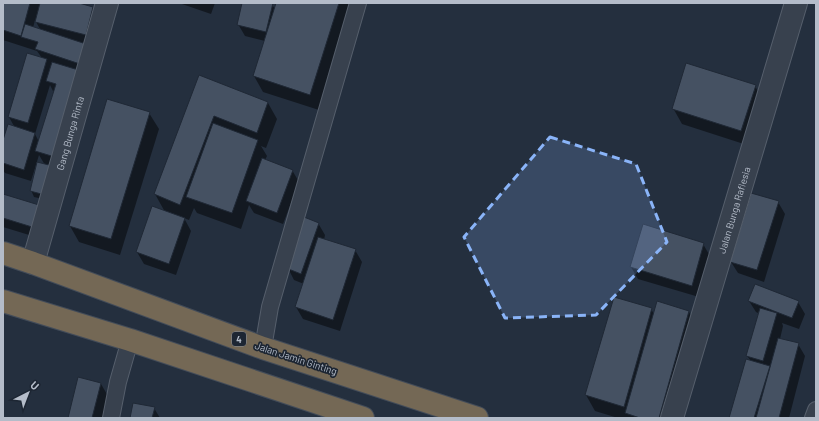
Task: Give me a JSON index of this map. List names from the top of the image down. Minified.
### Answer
{"streets":{"highway":["4","Jalan Jamin Ginting"],"street":["Gang Bunga Rinta","Jalan Bunga Raflesia"]},"crossings":[["Gang Bunga Rinta","Jalan Jamin Ginting"]],"north":"top right"}
